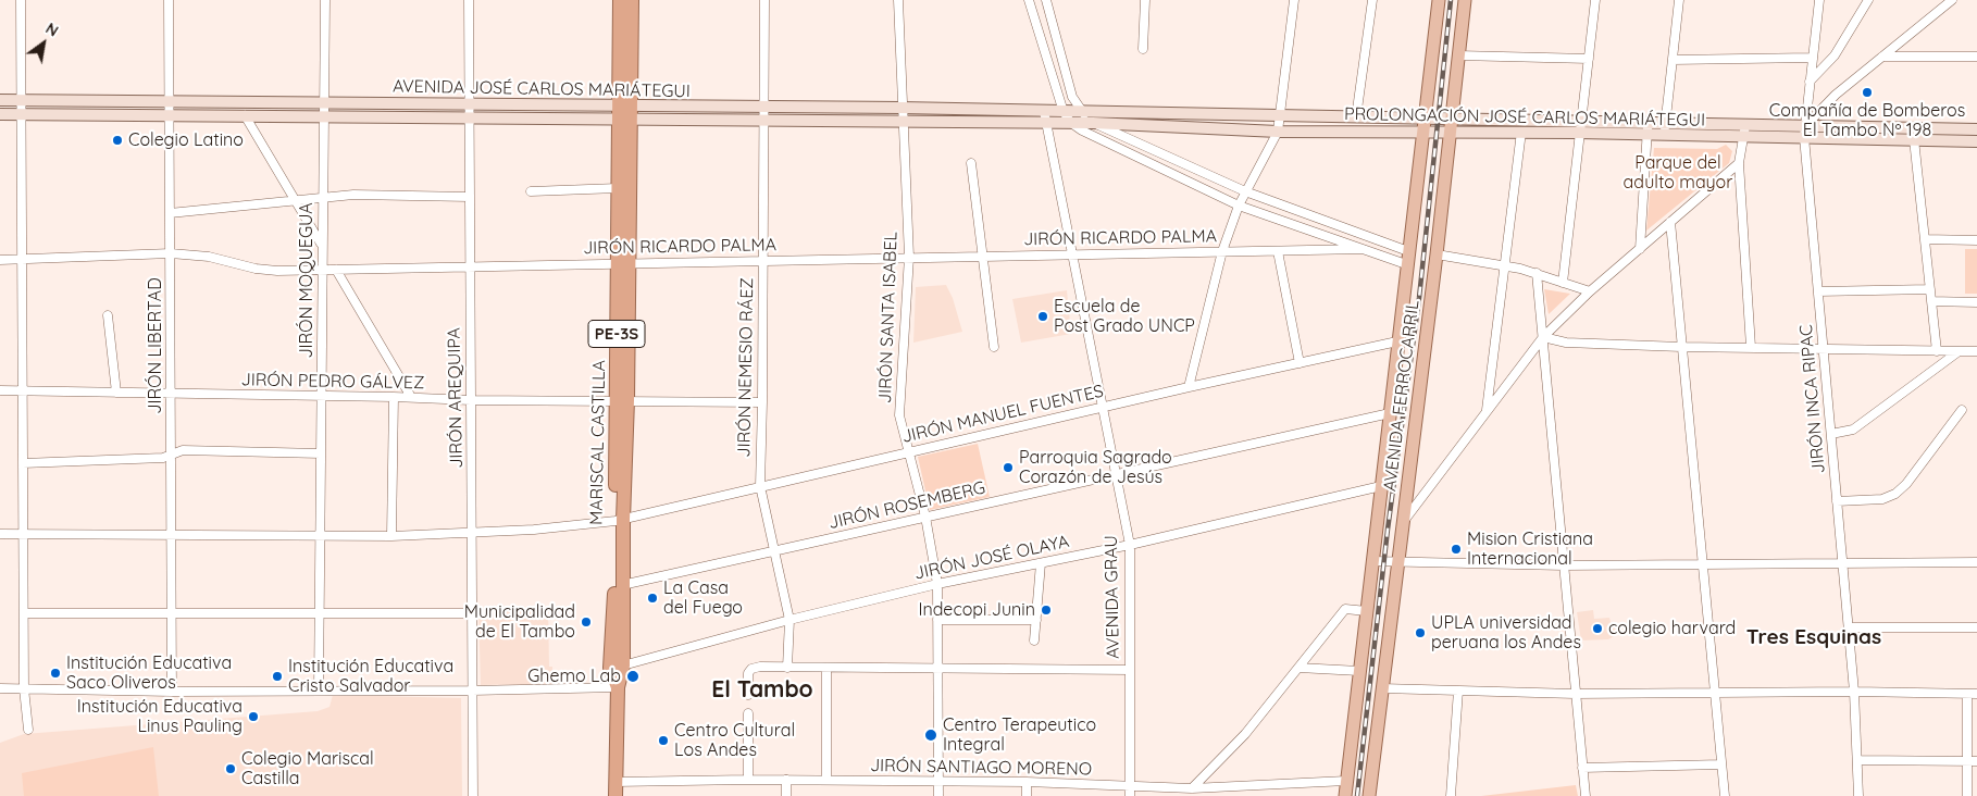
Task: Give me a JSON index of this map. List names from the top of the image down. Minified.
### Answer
{"streets":{"highway":["PE-3S","MARISCAL CASTILLA"],"main road":["AVENIDA JOSÉ CARLOS MARIÁTEGUI","PROLONGACIÓN JOSÉ CARLOS MARIÁTEGUI","AVENIDA FERROCARRIL"],"street":["JIRÓN RICARDO PALMA","JIRÓN MOQUEGUA","JIRÓN SANTA ISABEL","JIRÓN LIBERTAD","JIRÓN NEMESIO RÁEZ","JIRÓN PEDRO GÁLVEZ","JIRÓN AREQUIPA","JIRÓN INCA RIPAC","JIRÓN MANUEL FUENTES","JIRÓN ROSEMBERG","JIRÓN JOSÉ OLAYA","AVENIDA GRAU","JIRÓN SANTIAGO MORENO"]},"crossings":[["AVENIDA JOSÉ CARLOS MARIÁTEGUI","PROLONGACIÓN JOSÉ CARLOS MARIÁTEGUI"],["AVENIDA JOSÉ CARLOS MARIÁTEGUI","JIRÓN MOQUEGUA"],["AVENIDA JOSÉ CARLOS MARIÁTEGUI","JIRÓN SANTA ISABEL"],["AVENIDA JOSÉ CARLOS MARIÁTEGUI","JIRÓN LIBERTAD"],["AVENIDA JOSÉ CARLOS MARIÁTEGUI","JIRÓN NEMESIO RÁEZ"],["AVENIDA JOSÉ CARLOS MARIÁTEGUI","JIRÓN AREQUIPA"],["AVENIDA JOSÉ CARLOS MARIÁTEGUI","MARISCAL CASTILLA"],["AVENIDA JOSÉ CARLOS MARIÁTEGUI","AVENIDA GRAU"],["PROLONGACIÓN JOSÉ CARLOS MARIÁTEGUI","AVENIDA FERROCARRIL"],["PROLONGACIÓN JOSÉ CARLOS MARIÁTEGUI","JIRÓN INCA RIPAC"],["JIRÓN RICARDO PALMA","JIRÓN MOQUEGUA"],["JIRÓN RICARDO PALMA","JIRÓN SANTA ISABEL"],["JIRÓN RICARDO PALMA","JIRÓN LIBERTAD"],["JIRÓN RICARDO PALMA","JIRÓN NEMESIO RÁEZ"],["JIRÓN RICARDO PALMA","JIRÓN AREQUIPA"],["JIRÓN RICARDO PALMA","MARISCAL CASTILLA"],["JIRÓN RICARDO PALMA","AVENIDA GRAU"],["JIRÓN MOQUEGUA","JIRÓN PEDRO GÁLVEZ"],["JIRÓN MOQUEGUA","JIRÓN MANUEL FUENTES"],["JIRÓN SANTA ISABEL","JIRÓN MANUEL FUENTES"],["JIRÓN SANTA ISABEL","JIRÓN ROSEMBERG"],["JIRÓN SANTA ISABEL","JIRÓN JOSÉ OLAYA"],["JIRÓN SANTA ISABEL","JIRÓN SANTIAGO MORENO"],["JIRÓN LIBERTAD","JIRÓN PEDRO GÁLVEZ"],["JIRÓN LIBERTAD","JIRÓN MANUEL FUENTES"],["JIRÓN NEMESIO RÁEZ","JIRÓN PEDRO GÁLVEZ"],["JIRÓN NEMESIO RÁEZ","JIRÓN MANUEL FUENTES"],["JIRÓN NEMESIO RÁEZ","JIRÓN ROSEMBERG"],["JIRÓN NEMESIO RÁEZ","JIRÓN JOSÉ OLAYA"],["JIRÓN PEDRO GÁLVEZ","JIRÓN AREQUIPA"],["JIRÓN PEDRO GÁLVEZ","MARISCAL CASTILLA"],["AVENIDA FERROCARRIL","JIRÓN MANUEL FUENTES"],["AVENIDA FERROCARRIL","JIRÓN ROSEMBERG"],["AVENIDA FERROCARRIL","JIRÓN JOSÉ OLAYA"],["AVENIDA FERROCARRIL","JIRÓN SANTIAGO MORENO"],["JIRÓN AREQUIPA","JIRÓN MANUEL FUENTES"],["JIRÓN MANUEL FUENTES","MARISCAL CASTILLA"],["JIRÓN MANUEL FUENTES","AVENIDA GRAU"],["MARISCAL CASTILLA","JIRÓN ROSEMBERG"],["MARISCAL CASTILLA","JIRÓN JOSÉ OLAYA"],["MARISCAL CASTILLA","JIRÓN SANTIAGO MORENO"],["JIRÓN ROSEMBERG","AVENIDA GRAU"],["JIRÓN JOSÉ OLAYA","AVENIDA GRAU"],["AVENIDA GRAU","JIRÓN SANTIAGO MORENO"]],"districts":["Tres Esquinas","El Tambo"],"parks":["Parque del adulto mayor"],"places":["Compañía de Bomberos El Tambo Nº 198","Colegio Latino","Escuela de Post Grado UNCP","Parroquia Sagrado Corazón de Jesús","Mision Cristiana Internacional","La Casa del Fuego","Indecopi Junin","Municipalidad de El Tambo","colegio harvard","UPLA universidad peruana los Andes","Institución Educativa Saco Oliveros","Institución Educativa Cristo Salvador","Ghemo Lab","Institución Educativa Linus Pauling","Centro Terapeutico Integral","Centro Cultural Los Andes","Colegio Mariscal Castilla"],"north":"top right"}
